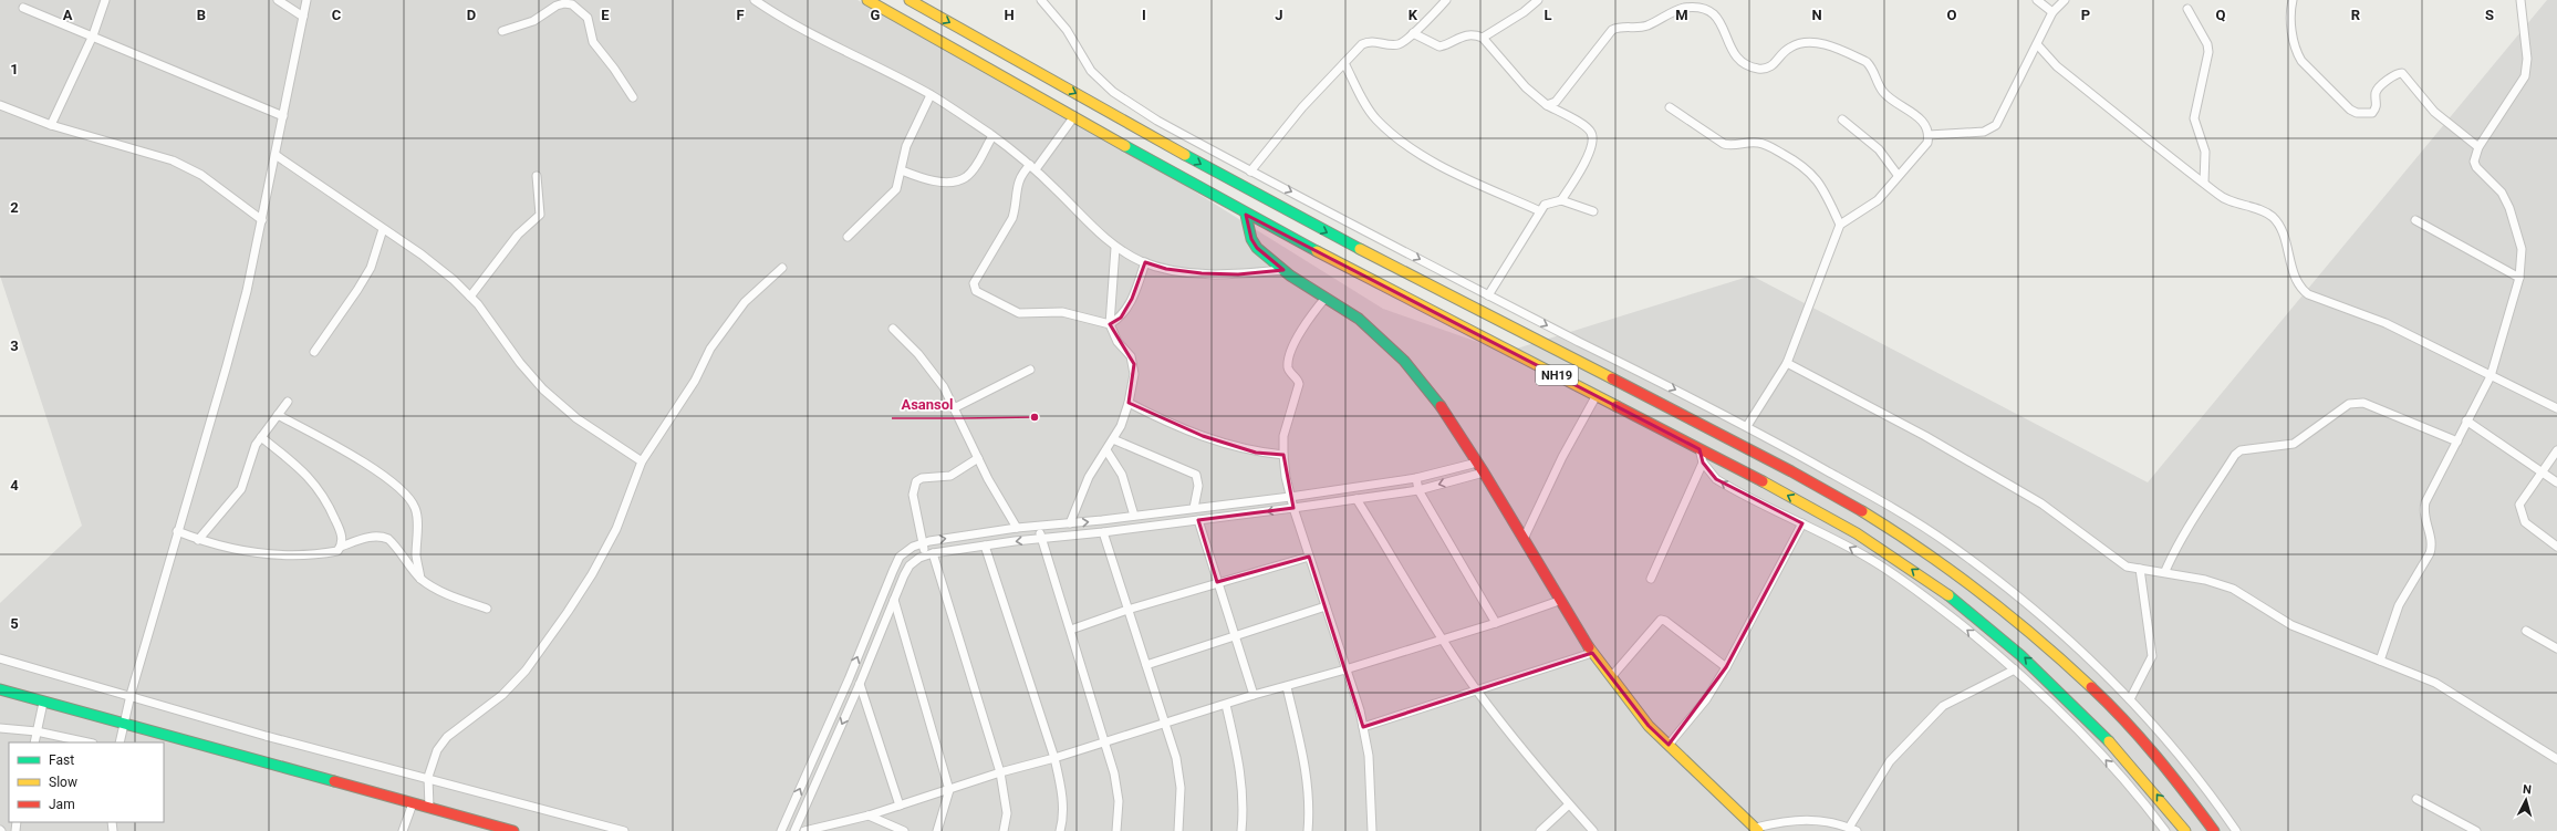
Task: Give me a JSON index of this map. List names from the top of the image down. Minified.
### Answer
{"streets":{"main road":["NH19"]},"places":["Asansol"],"legend":["Fast","Slow","Jam"],"north":"top","grid":{"columns":["A","B","C","D","E","F","G","H","I","J","K","L","M","N","O","P","Q","R","S"],"rows":["1","2","3","4","5"]}}
